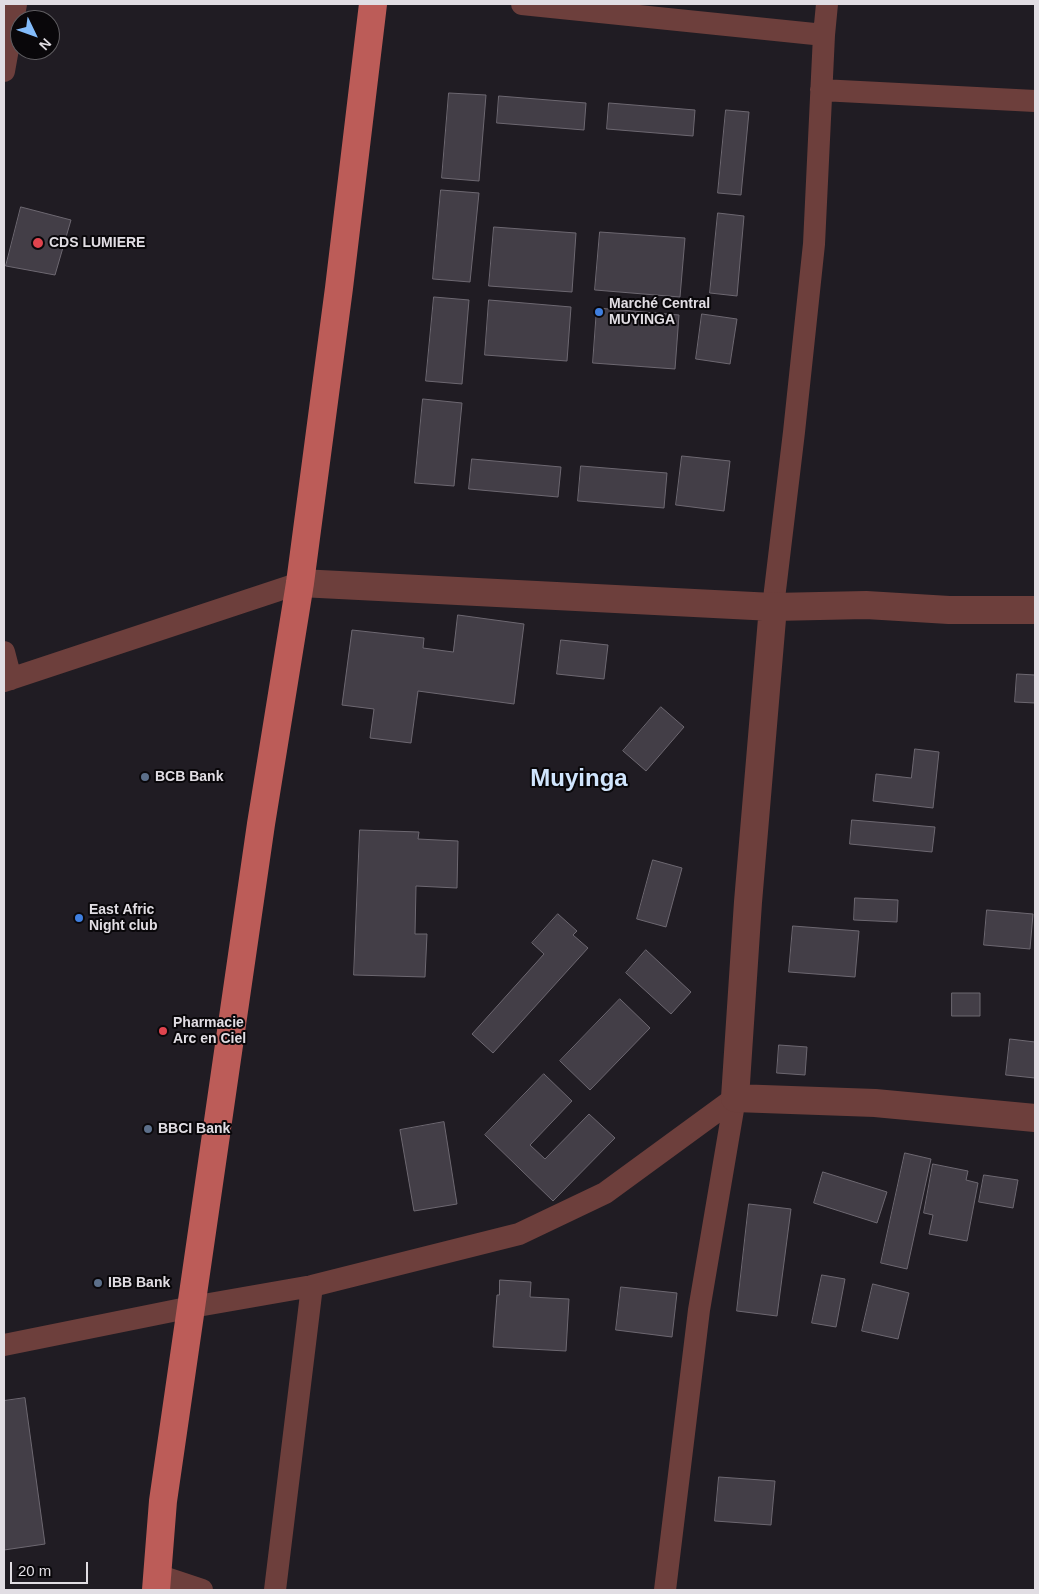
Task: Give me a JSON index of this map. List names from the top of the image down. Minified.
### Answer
{"districts":["Muyinga"],"places":["CDS LUMIERE","Marché Central MUYINGA","BCB Bank","East Afric Night club","Pharmacie Arc en Ciel","BBCI Bank","IBB Bank"],"scale_bar":"20 m","north":"bottom right"}
